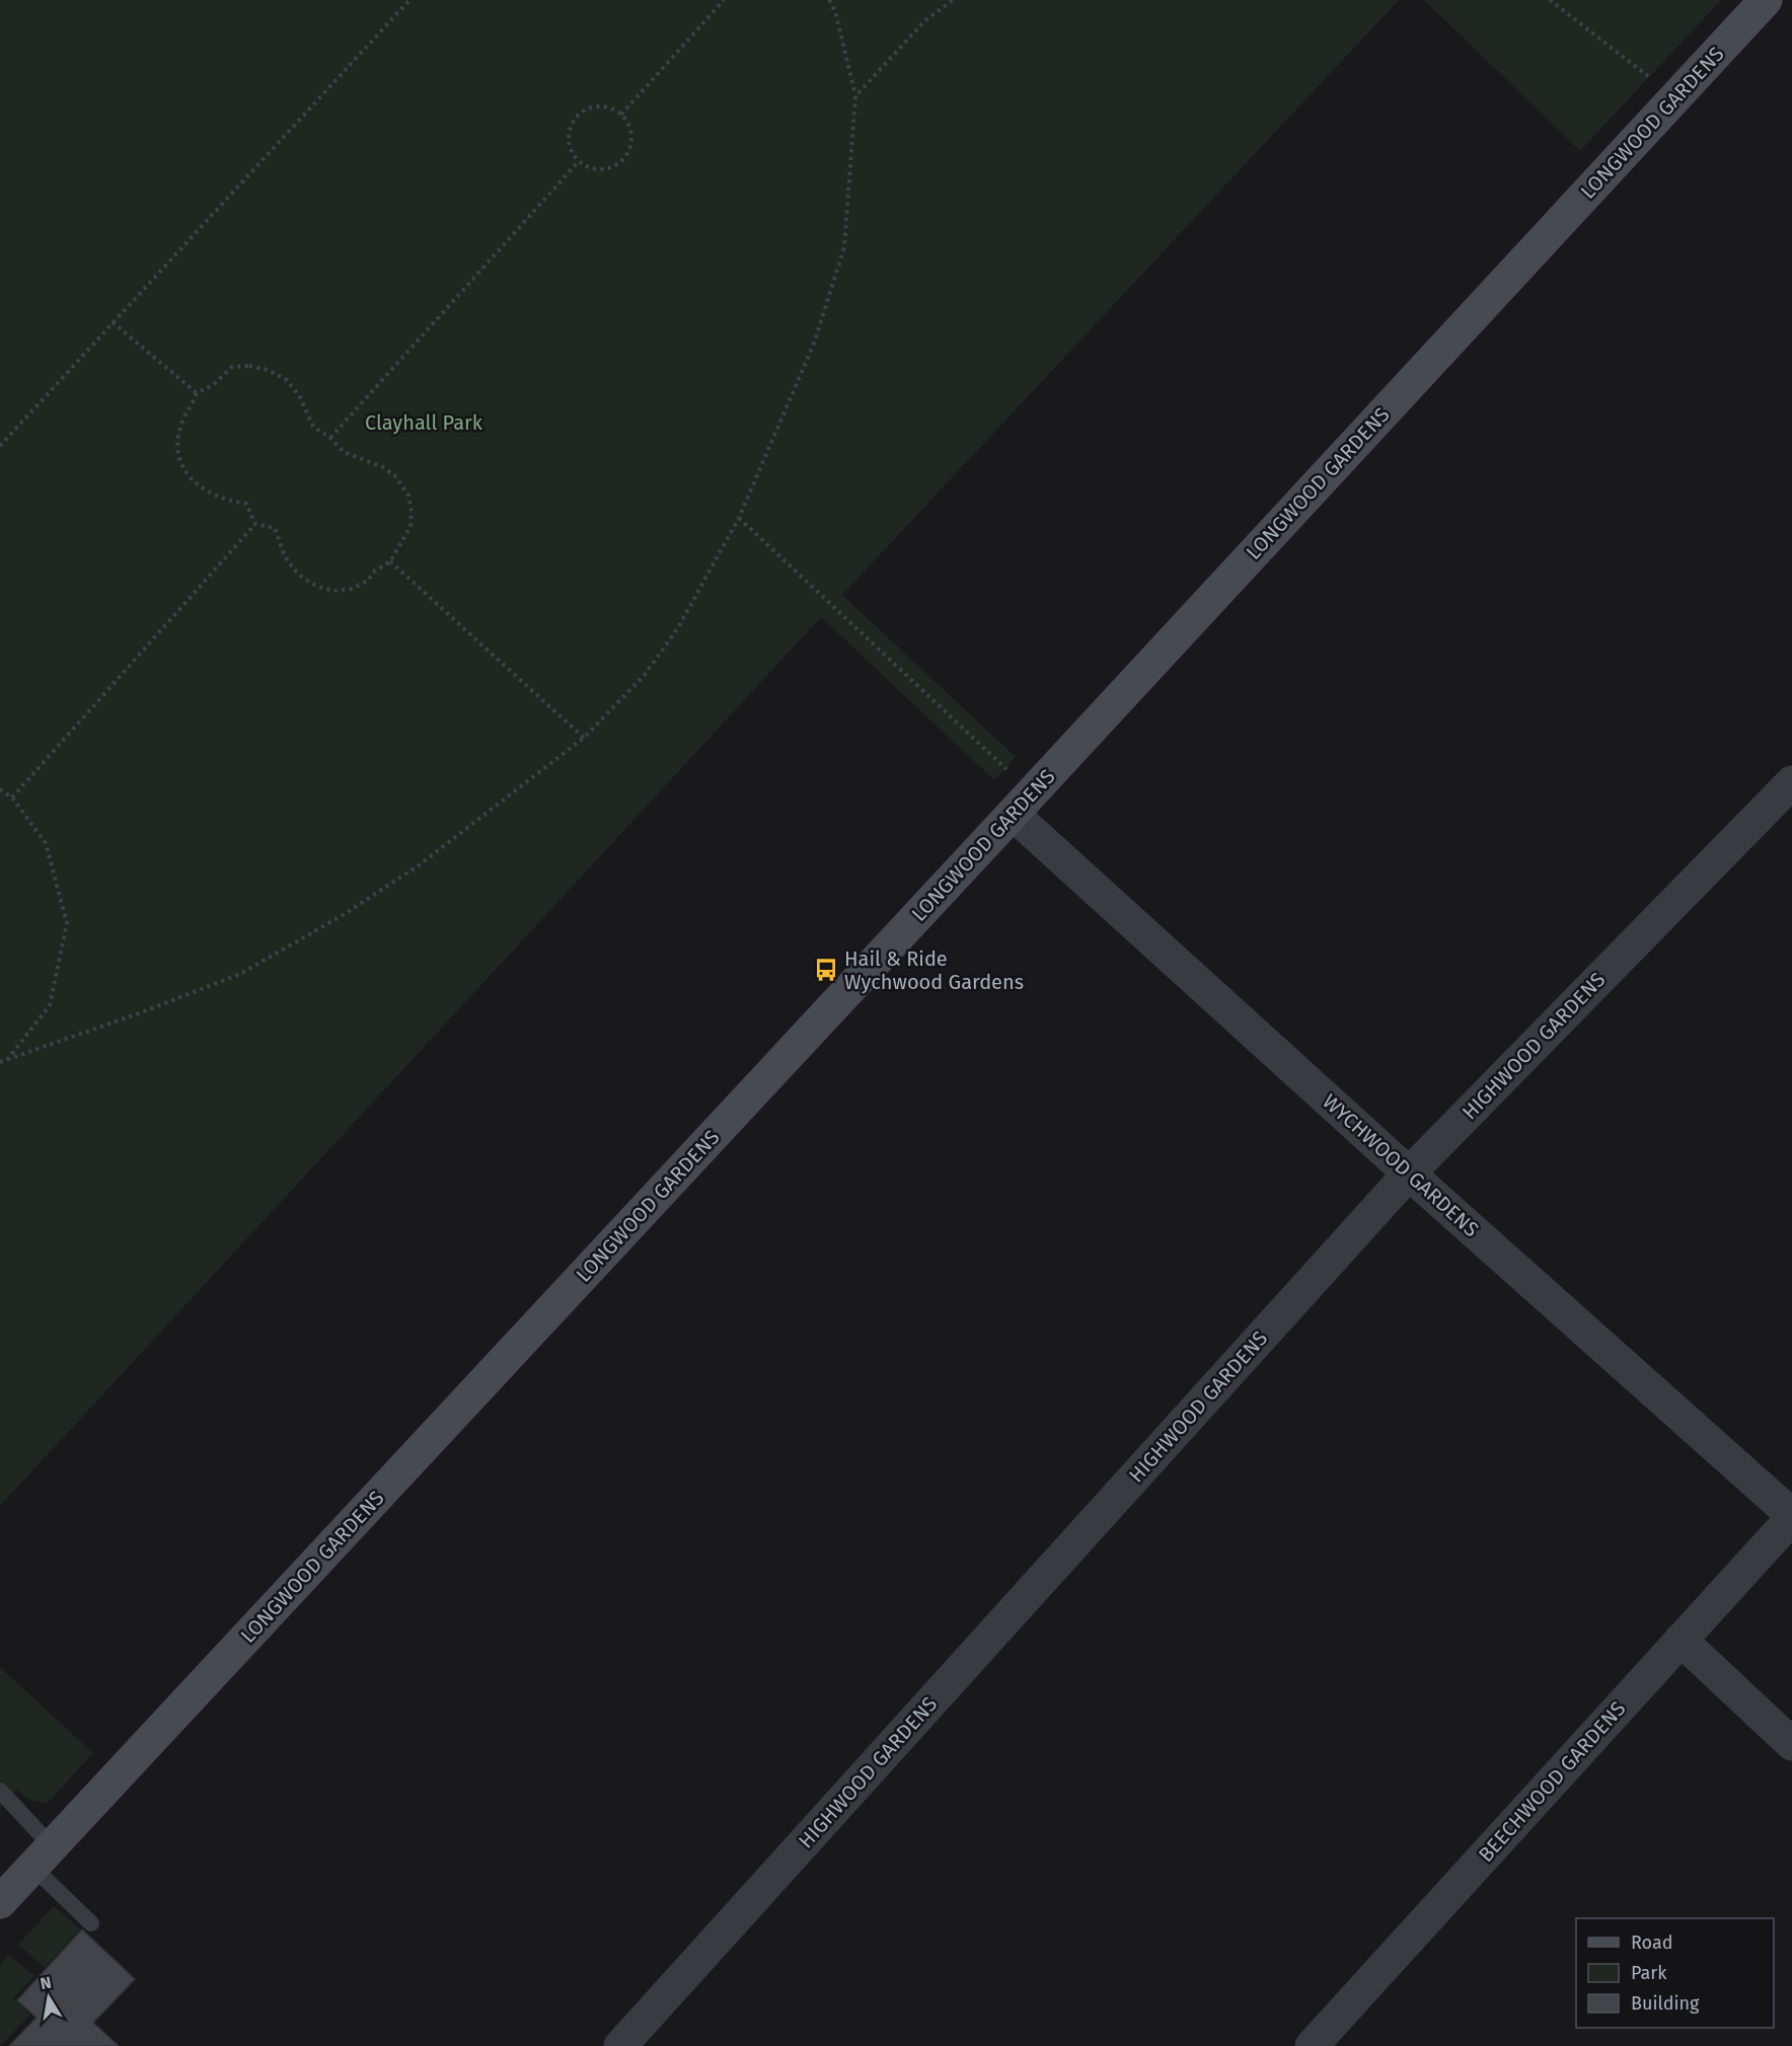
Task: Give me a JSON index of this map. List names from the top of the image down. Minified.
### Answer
{"streets":{"street":["LONGWOOD GARDENS","HIGHWOOD GARDENS","WYCHWOOD GARDENS","BEECHWOOD GARDENS"]},"crossings":[["LONGWOOD GARDENS","WYCHWOOD GARDENS"],["HIGHWOOD GARDENS","WYCHWOOD GARDENS"],["WYCHWOOD GARDENS","BEECHWOOD GARDENS"]],"parks":["Clayhall Park"],"places":{"bus stop":["Hail & Ride Wychwood Gardens"]},"legend":["Road","Park","Building"],"north":"top"}
